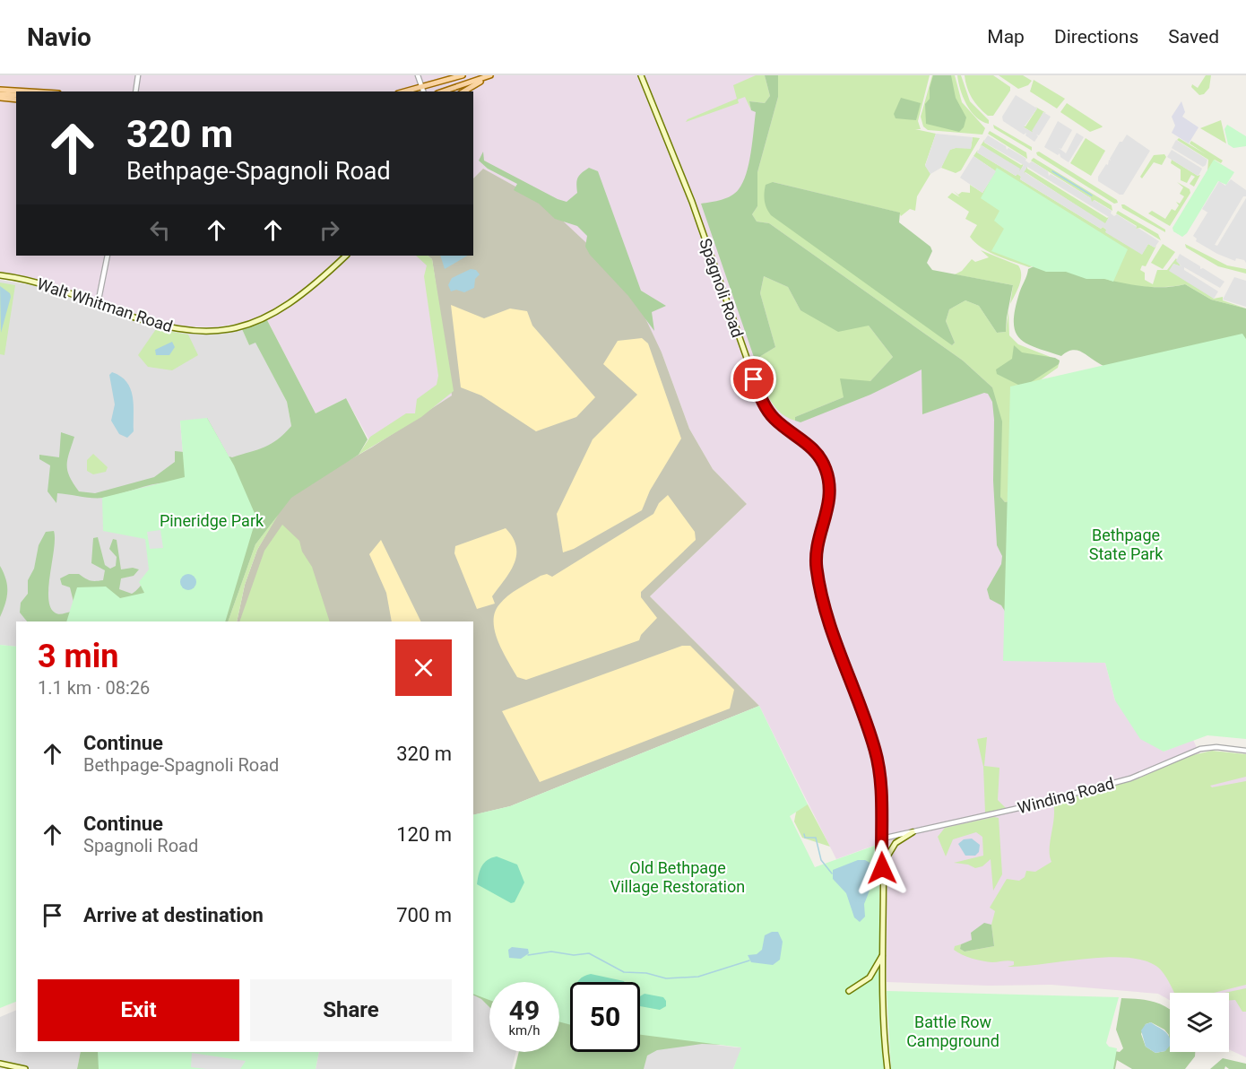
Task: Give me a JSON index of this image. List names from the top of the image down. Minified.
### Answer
{"streets":{"main road":["Spagnoli Road","Walt Whitman Road"],"street":["Winding Road"]},"crossings":[["Spagnoli Road","Winding Road"]],"parks":["Pineridge Park","Bethpage State Park","Old Bethpage Village Restoration","Battle Row Campground"],"page":{"header":"Navio","nav":["Map","Directions","Saved"],"turn":["320 m","Bethpage-Spagnoli Road"],"heading":["3 min","1.1 km · 08:26"],"list":[{"name":"Continue","note":"Bethpage-Spagnoli Road","value":"320 m"},{"name":"Continue","note":"Spagnoli Road","value":"120 m"},{"name":"Arrive at destination","value":"700 m"}],"buttons":["Exit","Share"],"speed":"49 km/h","limit":"50"}}
